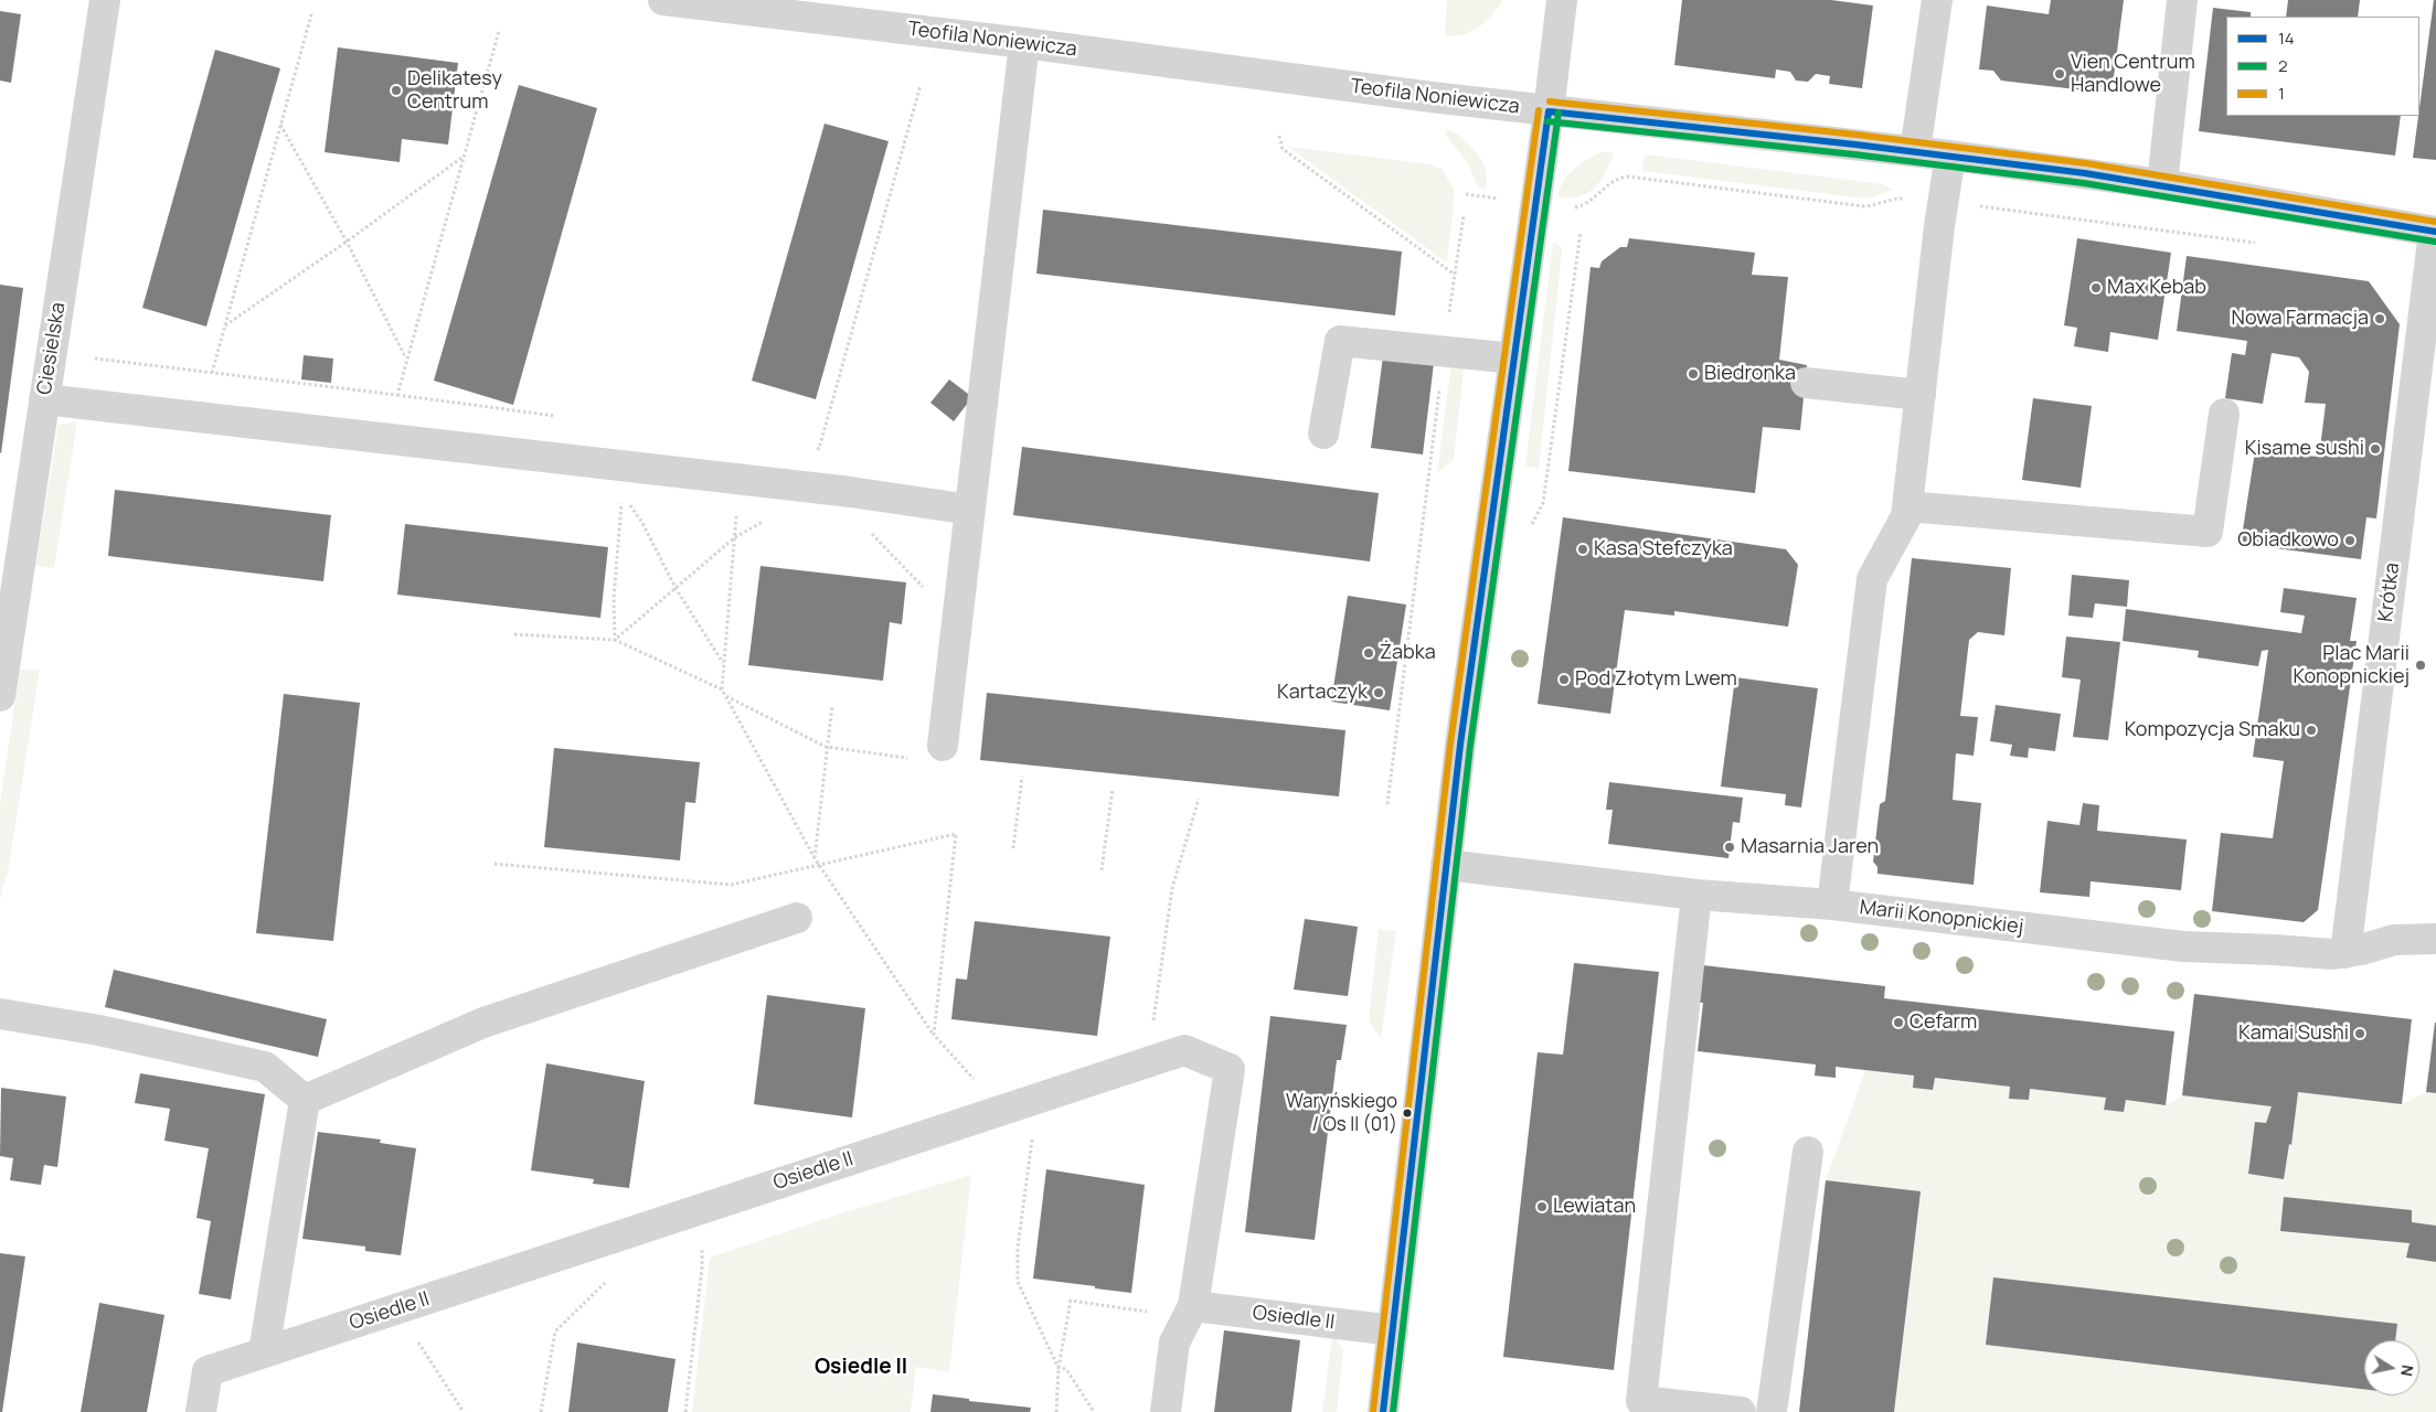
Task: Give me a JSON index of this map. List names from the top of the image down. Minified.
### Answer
{"streets":{"street":["Teofila Noniewicza","Ciesielska","Krótka","Marii Konopnickiej","Osiedle II"]},"crossings":[["Teofila Noniewicza","Krótka"],["Krótka","Marii Konopnickiej"]],"districts":["Osiedle II"],"places":["Vien Centrum Handlowe","Delikatesy Centrum","Max Kebab","Nowa Farmacja","Biedronka","Kisame sushi","Obiadkowo","Kasa Stefczyka","Żabka","Plac Marii Konopnickiej","Pod Złotym Lwem","Kartaczyk","Kompozycja Smaku","Masarnia Jaren","Cefarm","Kamai Sushi","Waryńskiego / Os II (01)","Lewiatan"],"lines":["transit line 1","transit line 14","transit line 2"],"legend":["14","2","1"],"north":"right"}
